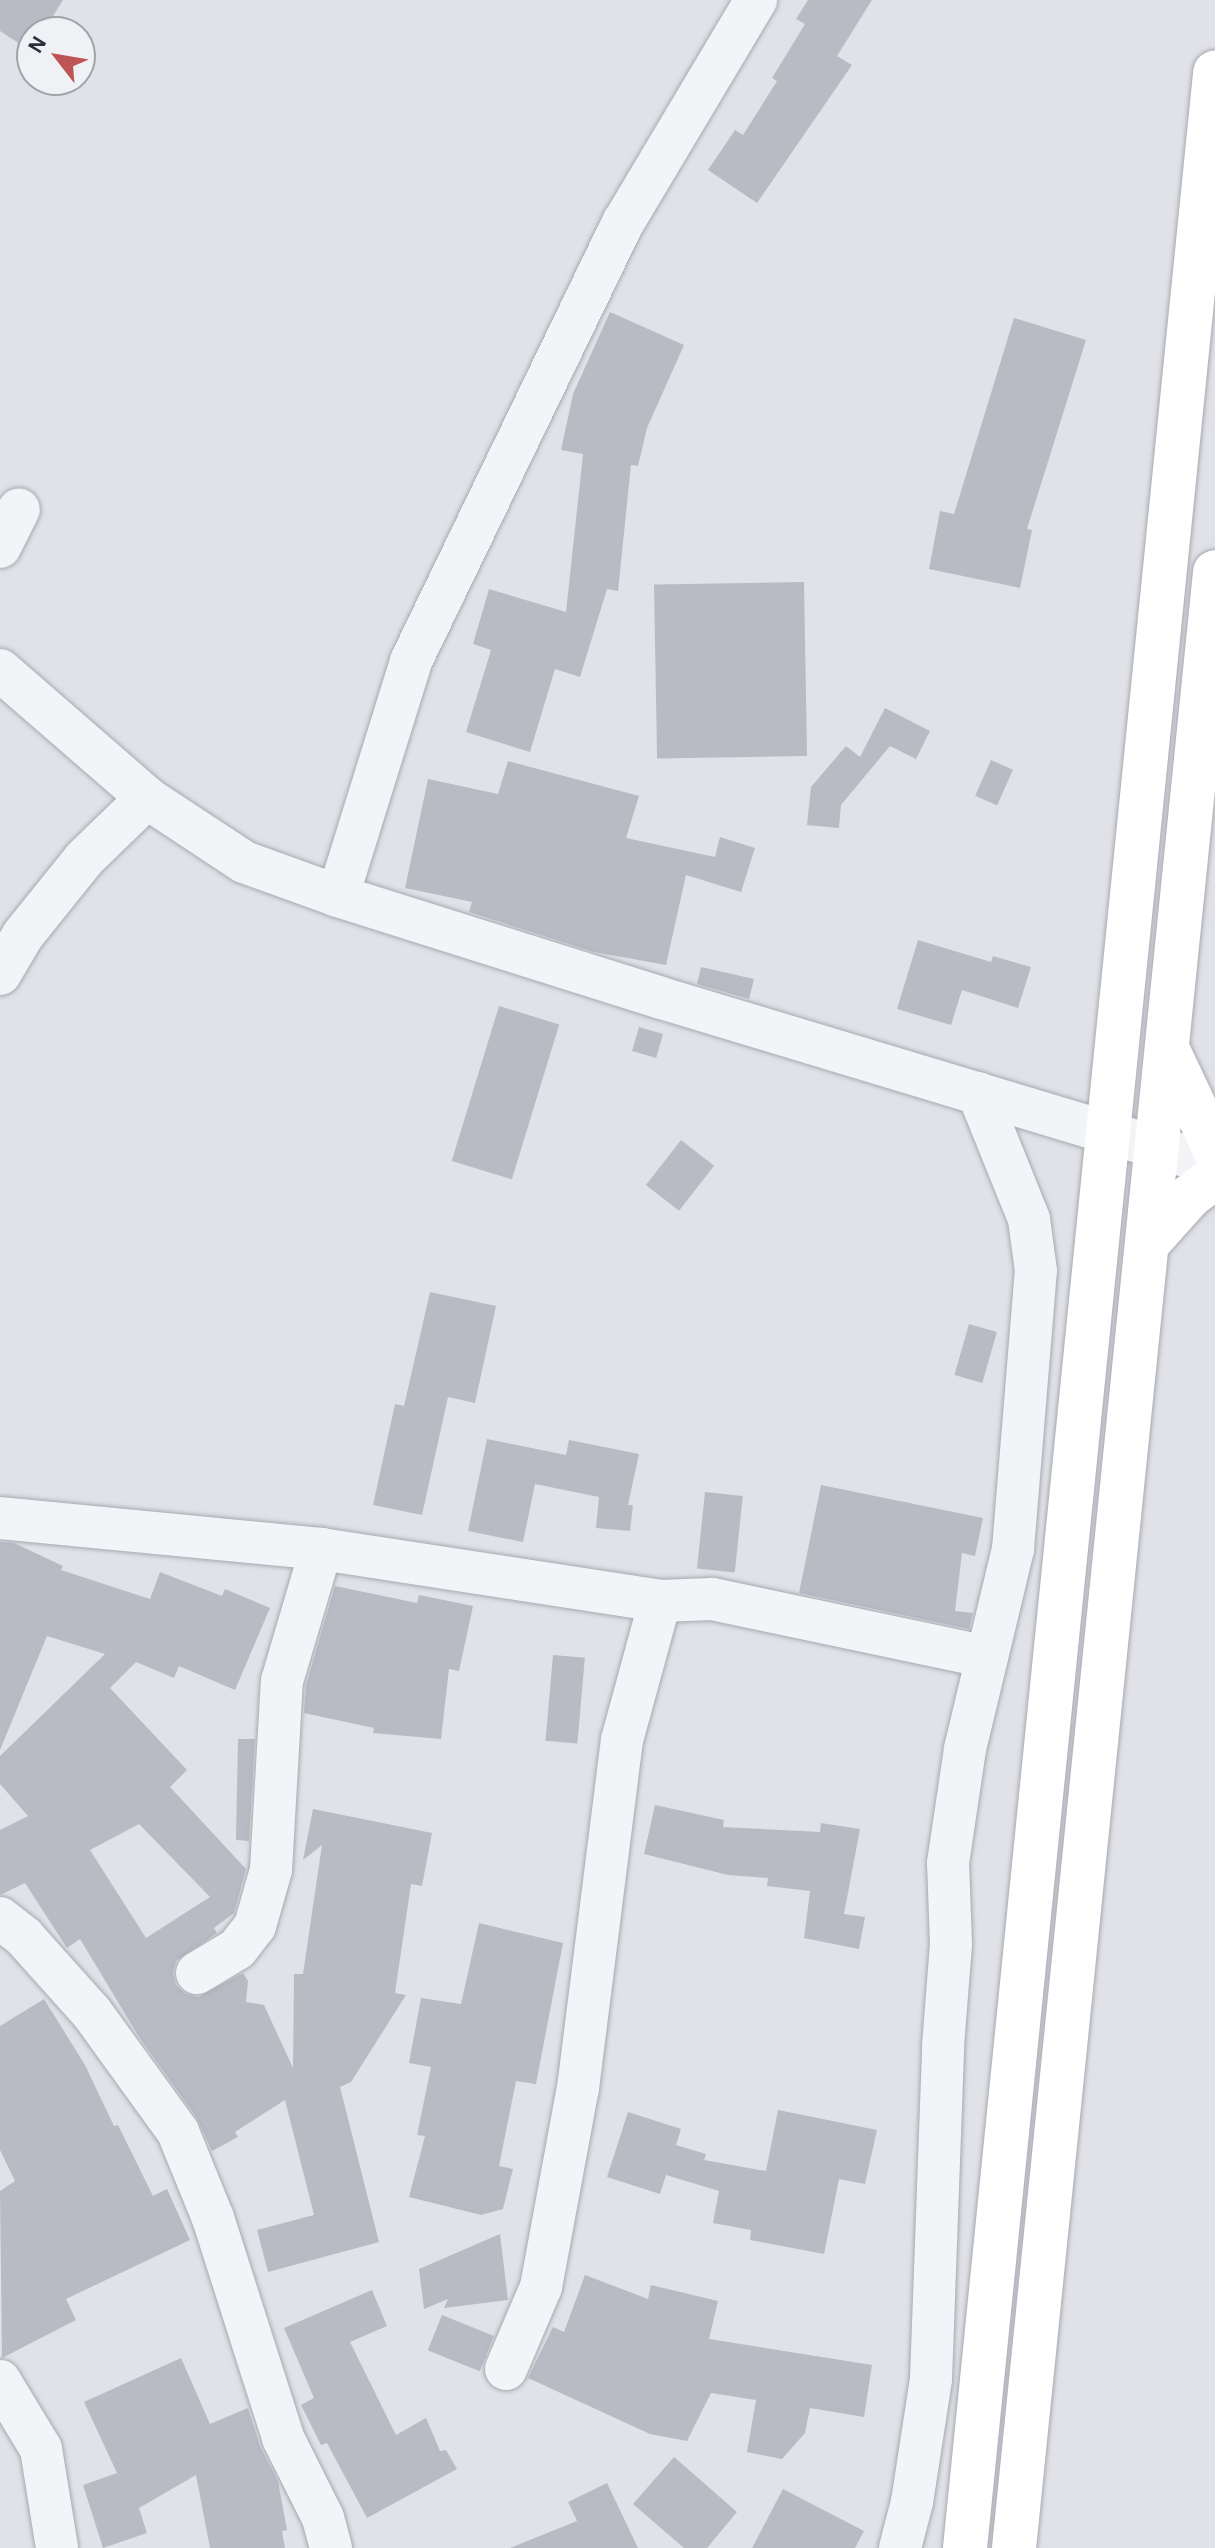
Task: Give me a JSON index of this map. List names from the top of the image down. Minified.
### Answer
{"north":"top left"}
